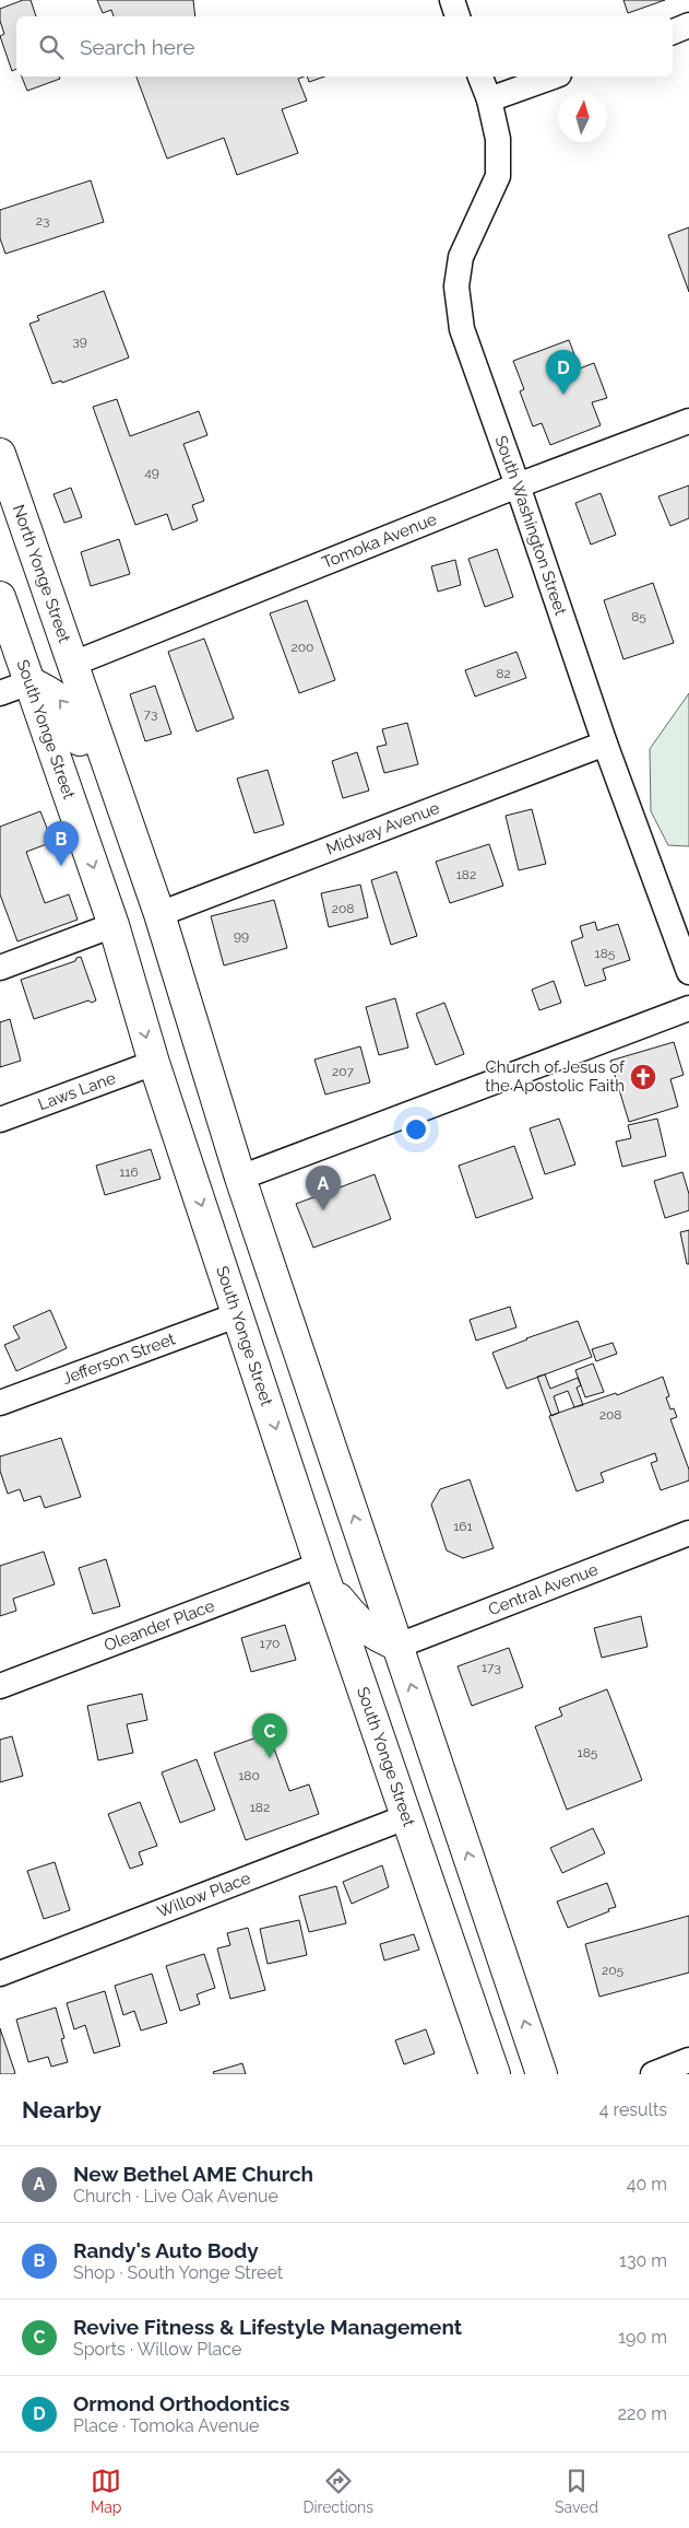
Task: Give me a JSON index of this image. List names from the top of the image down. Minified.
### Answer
{"streets":{"main road":["North Yonge Street","South Yonge Street"],"street":["South Washington Street","Tomoka Avenue","Midway Avenue","Laws Lane","Jefferson Street","Central Avenue","Oleander Place","Willow Place"]},"crossings":[["South Washington Street","Tomoka Avenue"],["South Washington Street","Midway Avenue"],["Tomoka Avenue","North Yonge Street"],["South Yonge Street","Laws Lane"],["South Yonge Street","Jefferson Street"],["South Yonge Street","Oleander Place"],["South Yonge Street","Willow Place"]],"places":{"church":["Church of Jesus of the Apostolic Faith"]},"house_numbers":["23","39","49","85","200","82","73","182","208","99","185","207","116","208","161","170","173","185","180","182","205"],"north":"top","page":{"search":"Search here","pins":["D","B","A","C"],"heading":["Nearby","4 results"],"list":[{"mark":"A","name":"New Bethel AME Church","note":"Church · Live Oak Avenue","value":"40 m"},{"mark":"B","name":"Randy's Auto Body","note":"Shop · South Yonge Street","value":"130 m"},{"mark":"C","name":"Revive Fitness & Lifestyle Management","note":"Sports · Willow Place","value":"190 m"},{"mark":"D","name":"Ormond Orthodontics","note":"Place · Tomoka Avenue","value":"220 m"}],"nav":["Map","Directions","Saved"]}}
